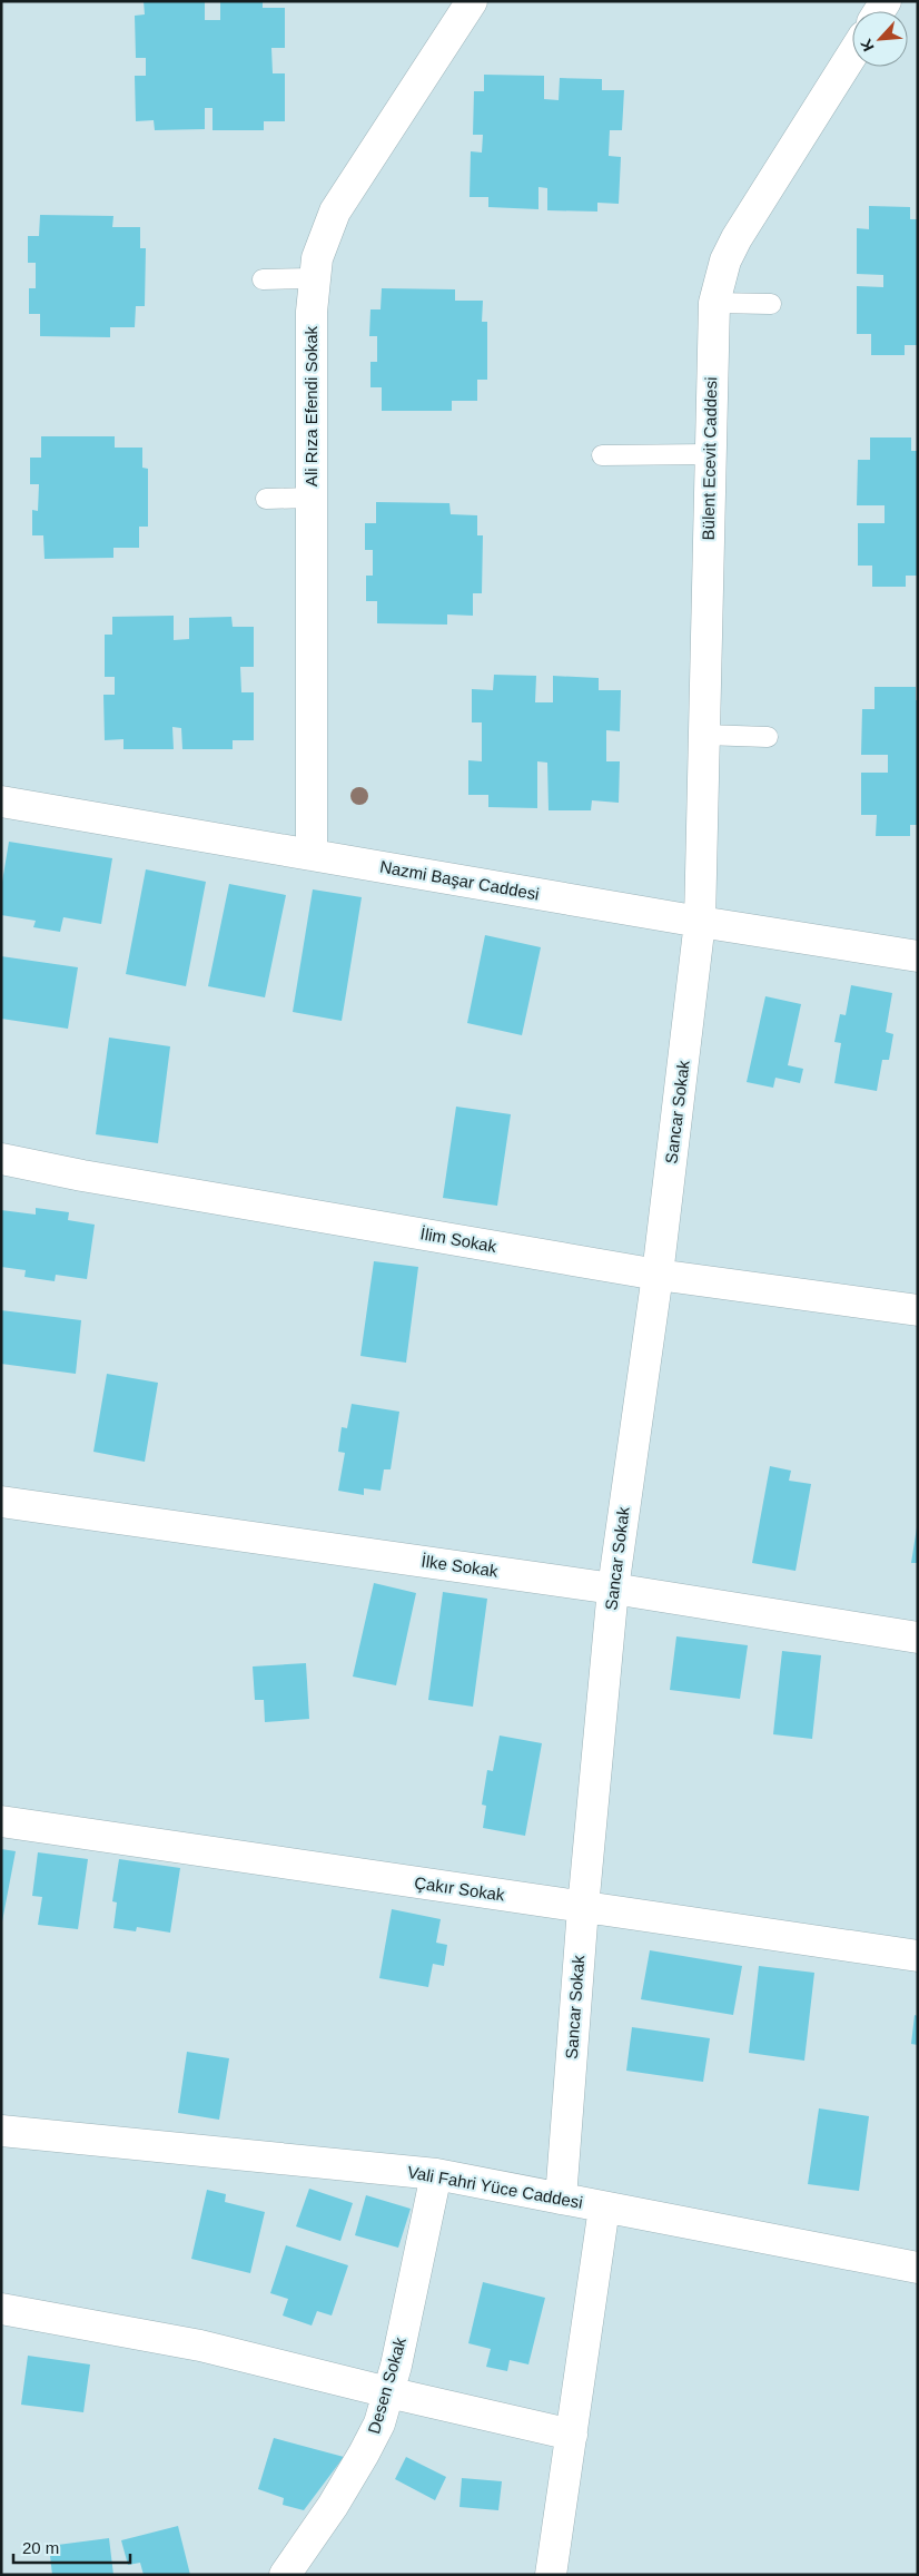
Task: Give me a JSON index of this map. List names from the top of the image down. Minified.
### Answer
{"streets":{"street":["Ali Rıza Efendi Sokak","Bülent Ecevit Caddesi","Nazmi Başar Caddesi","Sancar Sokak","İlim Sokak","İlke Sokak","Çakır Sokak","Vali Fahri Yüce Caddesi","Desen Sokak"]},"crossings":[["Ali Rıza Efendi Sokak","Nazmi Başar Caddesi"],["Bülent Ecevit Caddesi","Nazmi Başar Caddesi"],["Bülent Ecevit Caddesi","Sancar Sokak"],["Nazmi Başar Caddesi","Sancar Sokak"],["Sancar Sokak","İlim Sokak"],["Sancar Sokak","İlke Sokak"],["Sancar Sokak","Çakır Sokak"],["Sancar Sokak","Vali Fahri Yüce Caddesi"],["Vali Fahri Yüce Caddesi","Desen Sokak"]],"scale_bar":"20 m","north":"bottom left"}
